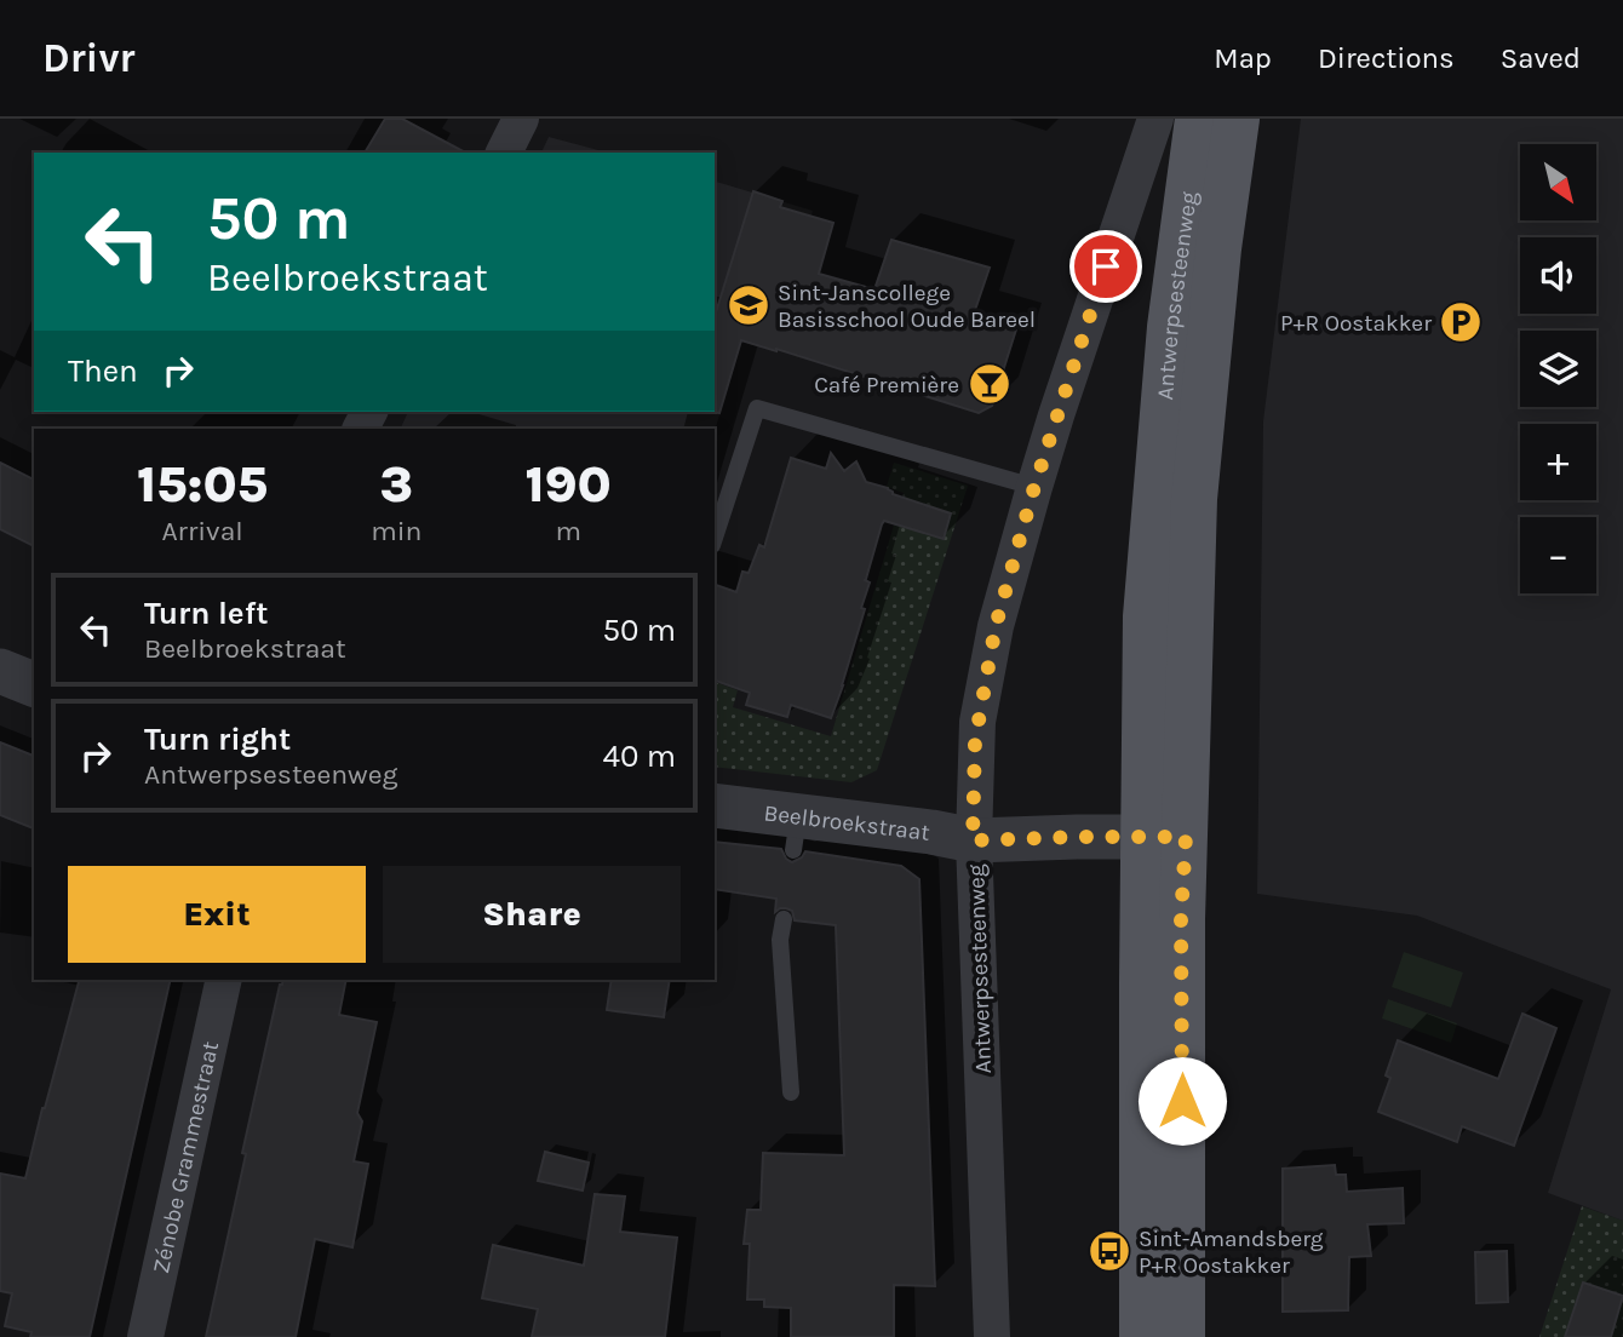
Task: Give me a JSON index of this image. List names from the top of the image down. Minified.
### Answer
{"streets":{"main road":["Antwerpsesteenweg"],"street":["Beelbroekstraat","Zénobe Grammestraat"]},"crossings":[["Antwerpsesteenweg","Beelbroekstraat"]],"places":{"school or university":["Sint-Janscollege Basisschool Oude Bareel"],"parking":["P+R Oostakker"],"bar":["Café Première"],"bus stop":["Sint-Amandsberg P+R Oostakker"]},"north":"bottom right","page":{"header":"Drivr","nav":["Map","Directions","Saved"],"map_buttons":["+","−"],"turn":["50 m","Beelbroekstraat"],"then":"Then","eta":["15:05","Arrival","3","min","190","m"],"list":[{"name":"Turn left","note":"Beelbroekstraat","value":"50 m"},{"name":"Turn right","note":"Antwerpsesteenweg","value":"40 m"}],"buttons":["Exit","Share"]}}
